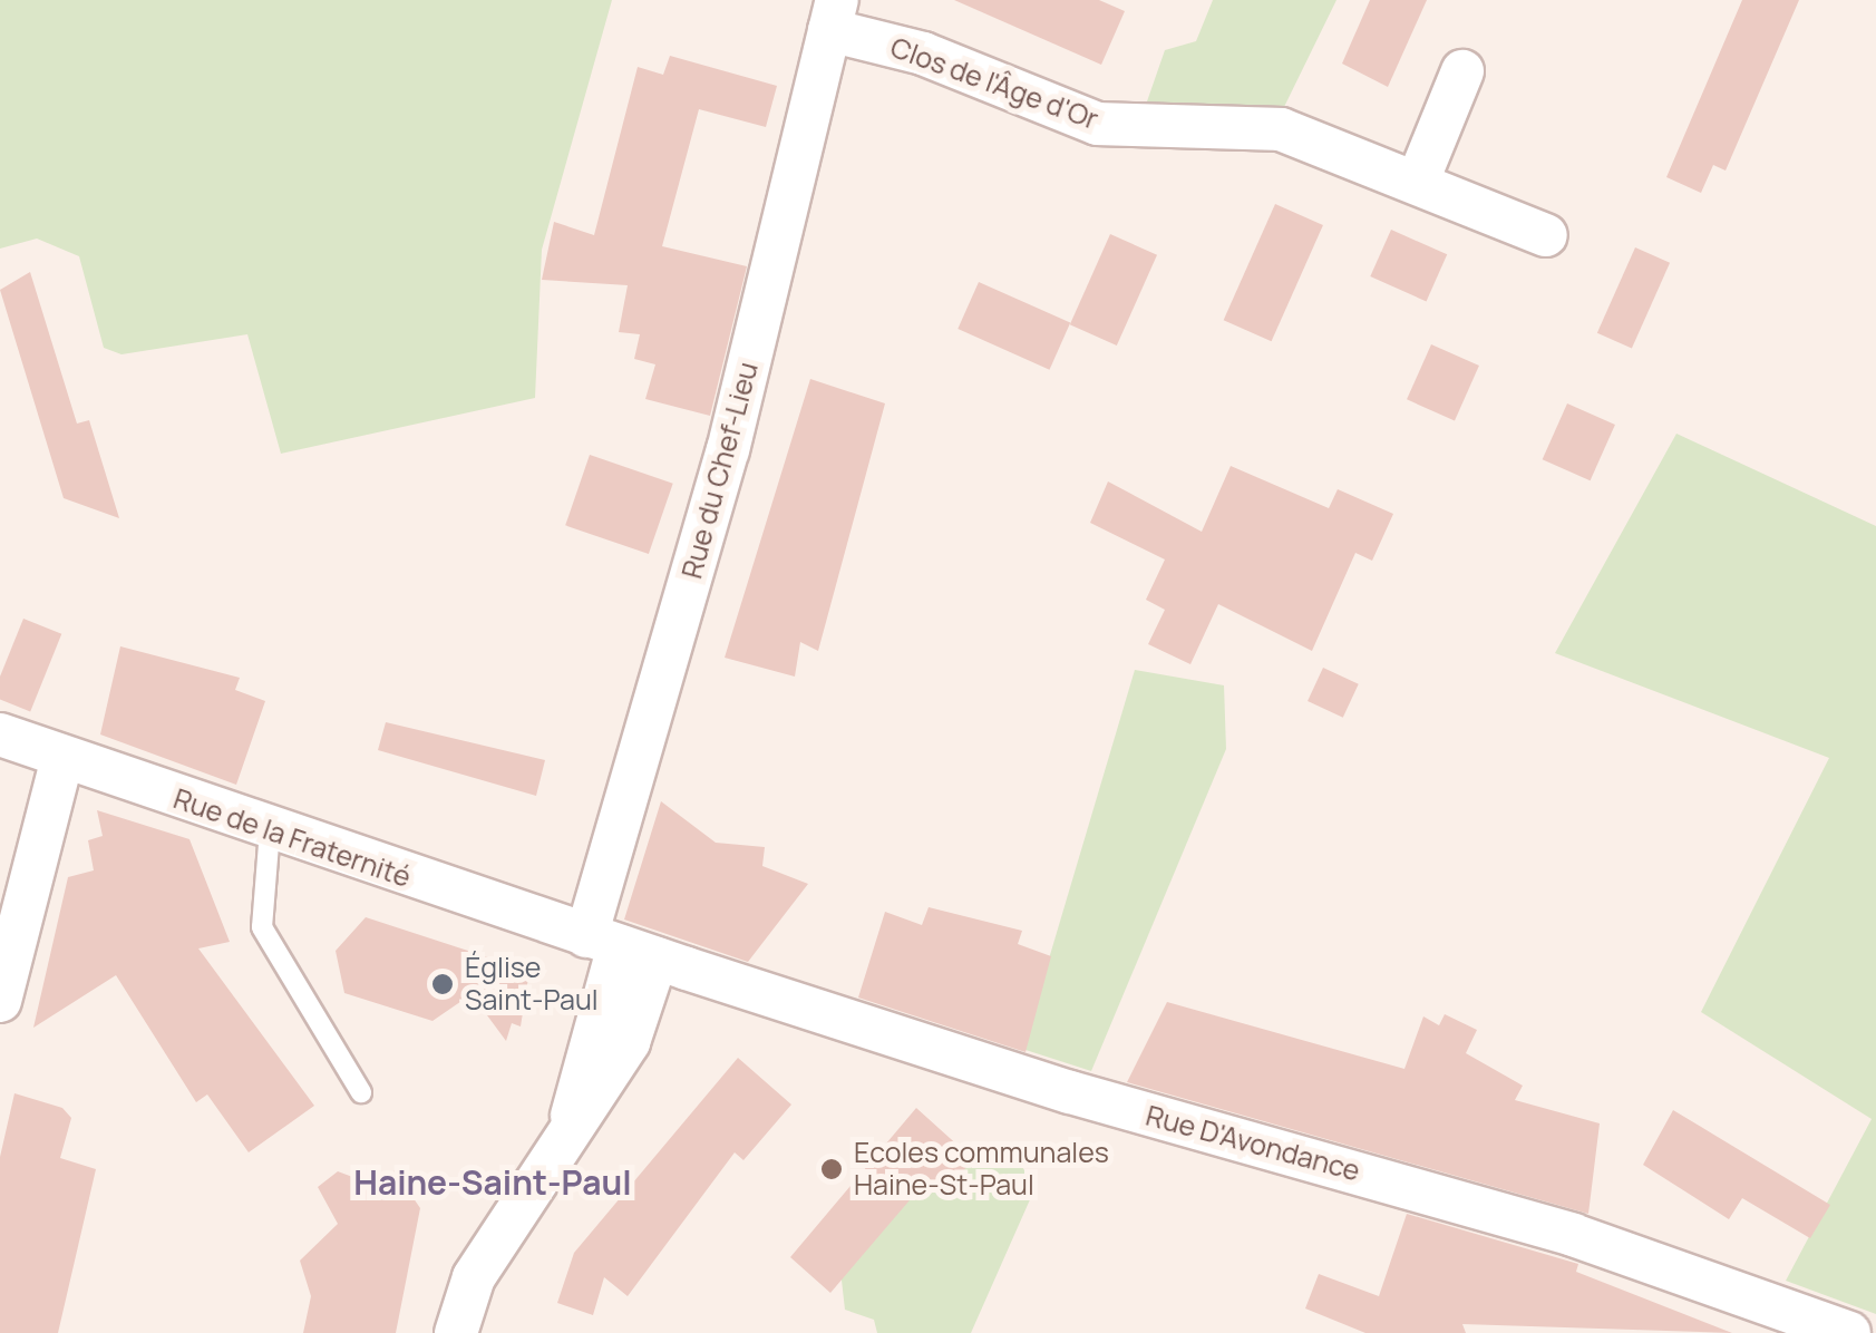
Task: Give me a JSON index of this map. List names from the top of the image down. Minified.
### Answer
{"streets":{"street":["Clos de l'Âge d'Or","Rue du Chef-Lieu","Rue de la Fraternité","Rue D'Avondance"]},"crossings":[["Clos de l'Âge d'Or","Rue du Chef-Lieu"],["Rue du Chef-Lieu","Rue de la Fraternité"],["Rue du Chef-Lieu","Rue D'Avondance"],["Rue de la Fraternité","Rue D'Avondance"]],"districts":["Haine-Saint-Paul"],"places":["Église Saint-Paul","Ecoles communales Haine-St-Paul"]}
